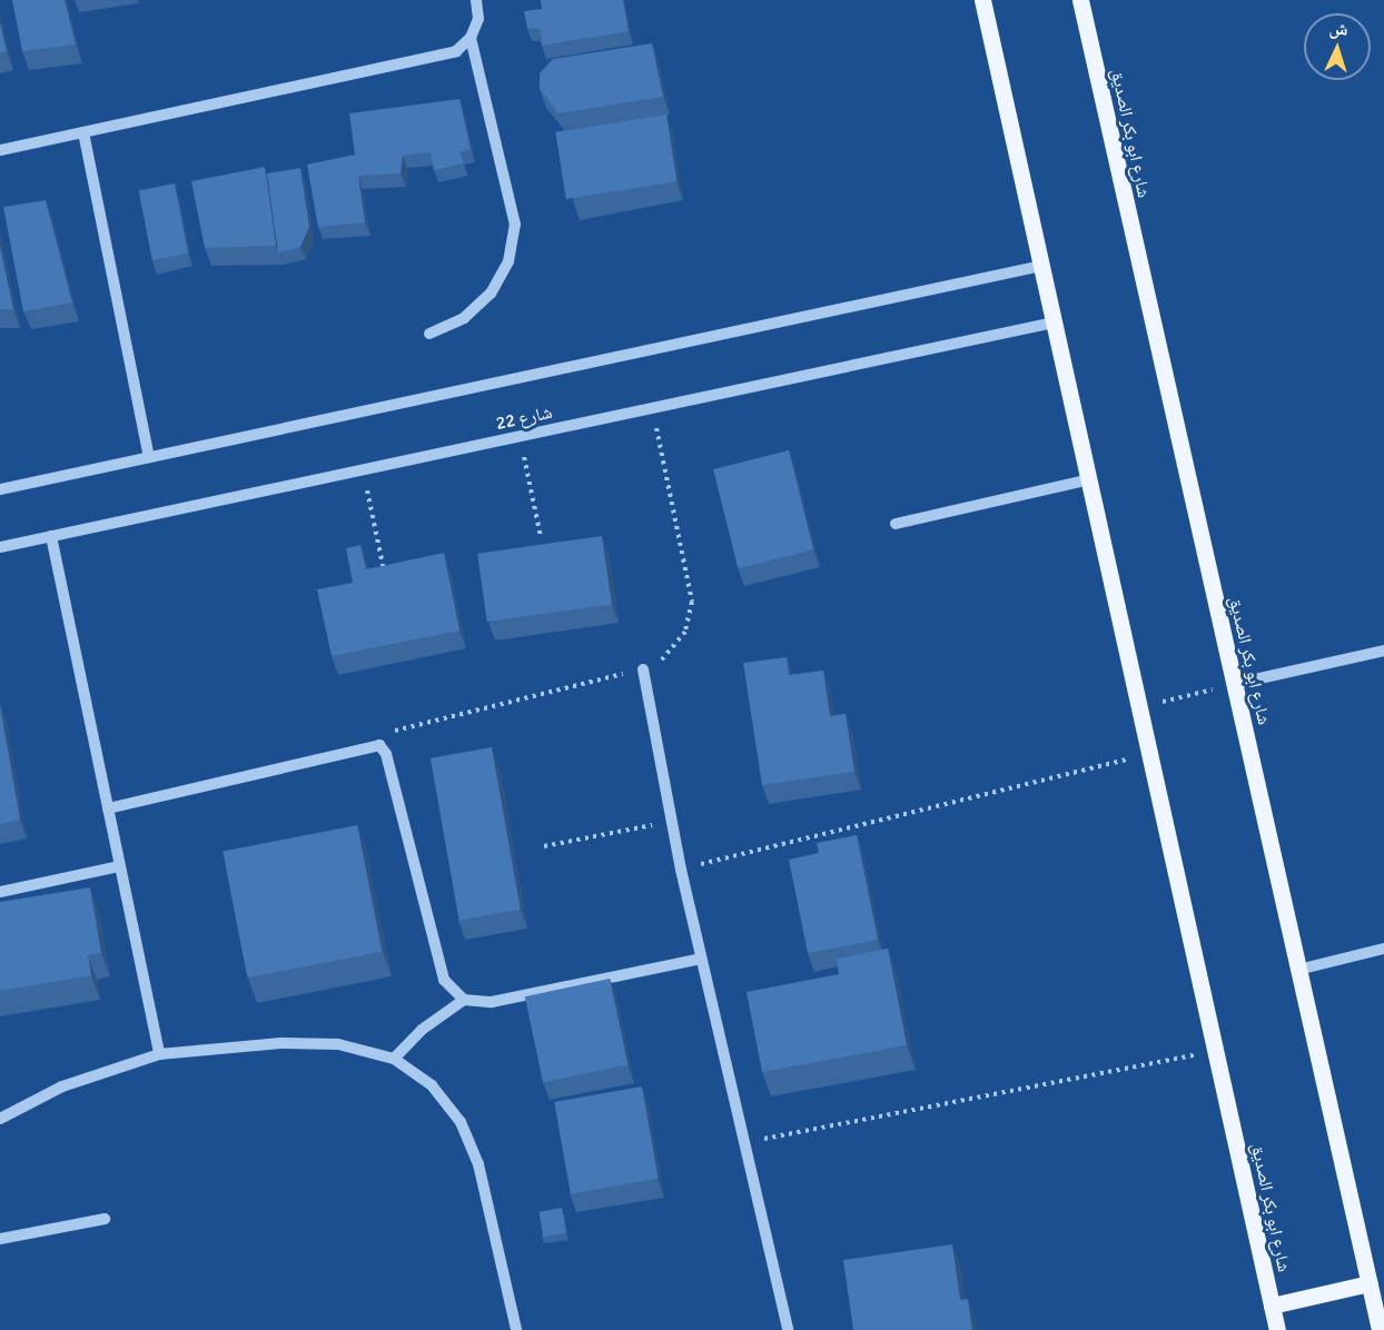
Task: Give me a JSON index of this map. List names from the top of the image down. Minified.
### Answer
{"streets":{"main road":["شارع ابو بكر الصديق"],"street":["شارع 22"]},"crossings":[["شارع ابو بكر الصديق","شارع 22"]],"north":"top"}
